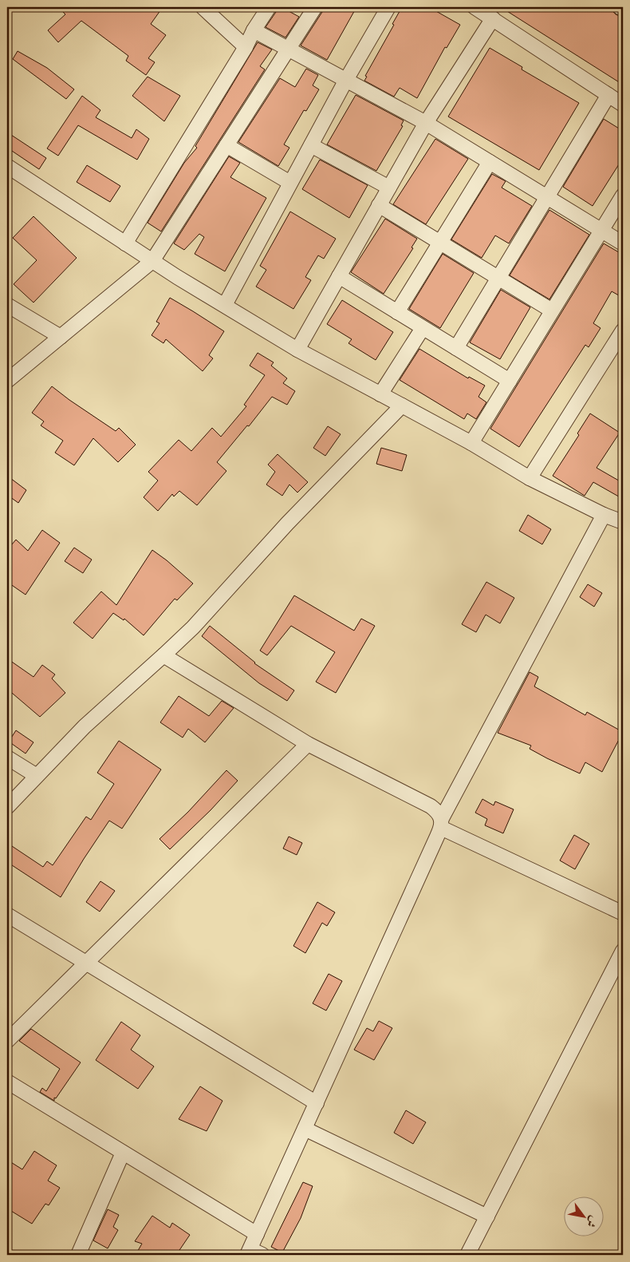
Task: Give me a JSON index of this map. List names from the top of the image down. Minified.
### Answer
{"north":"bottom right"}
